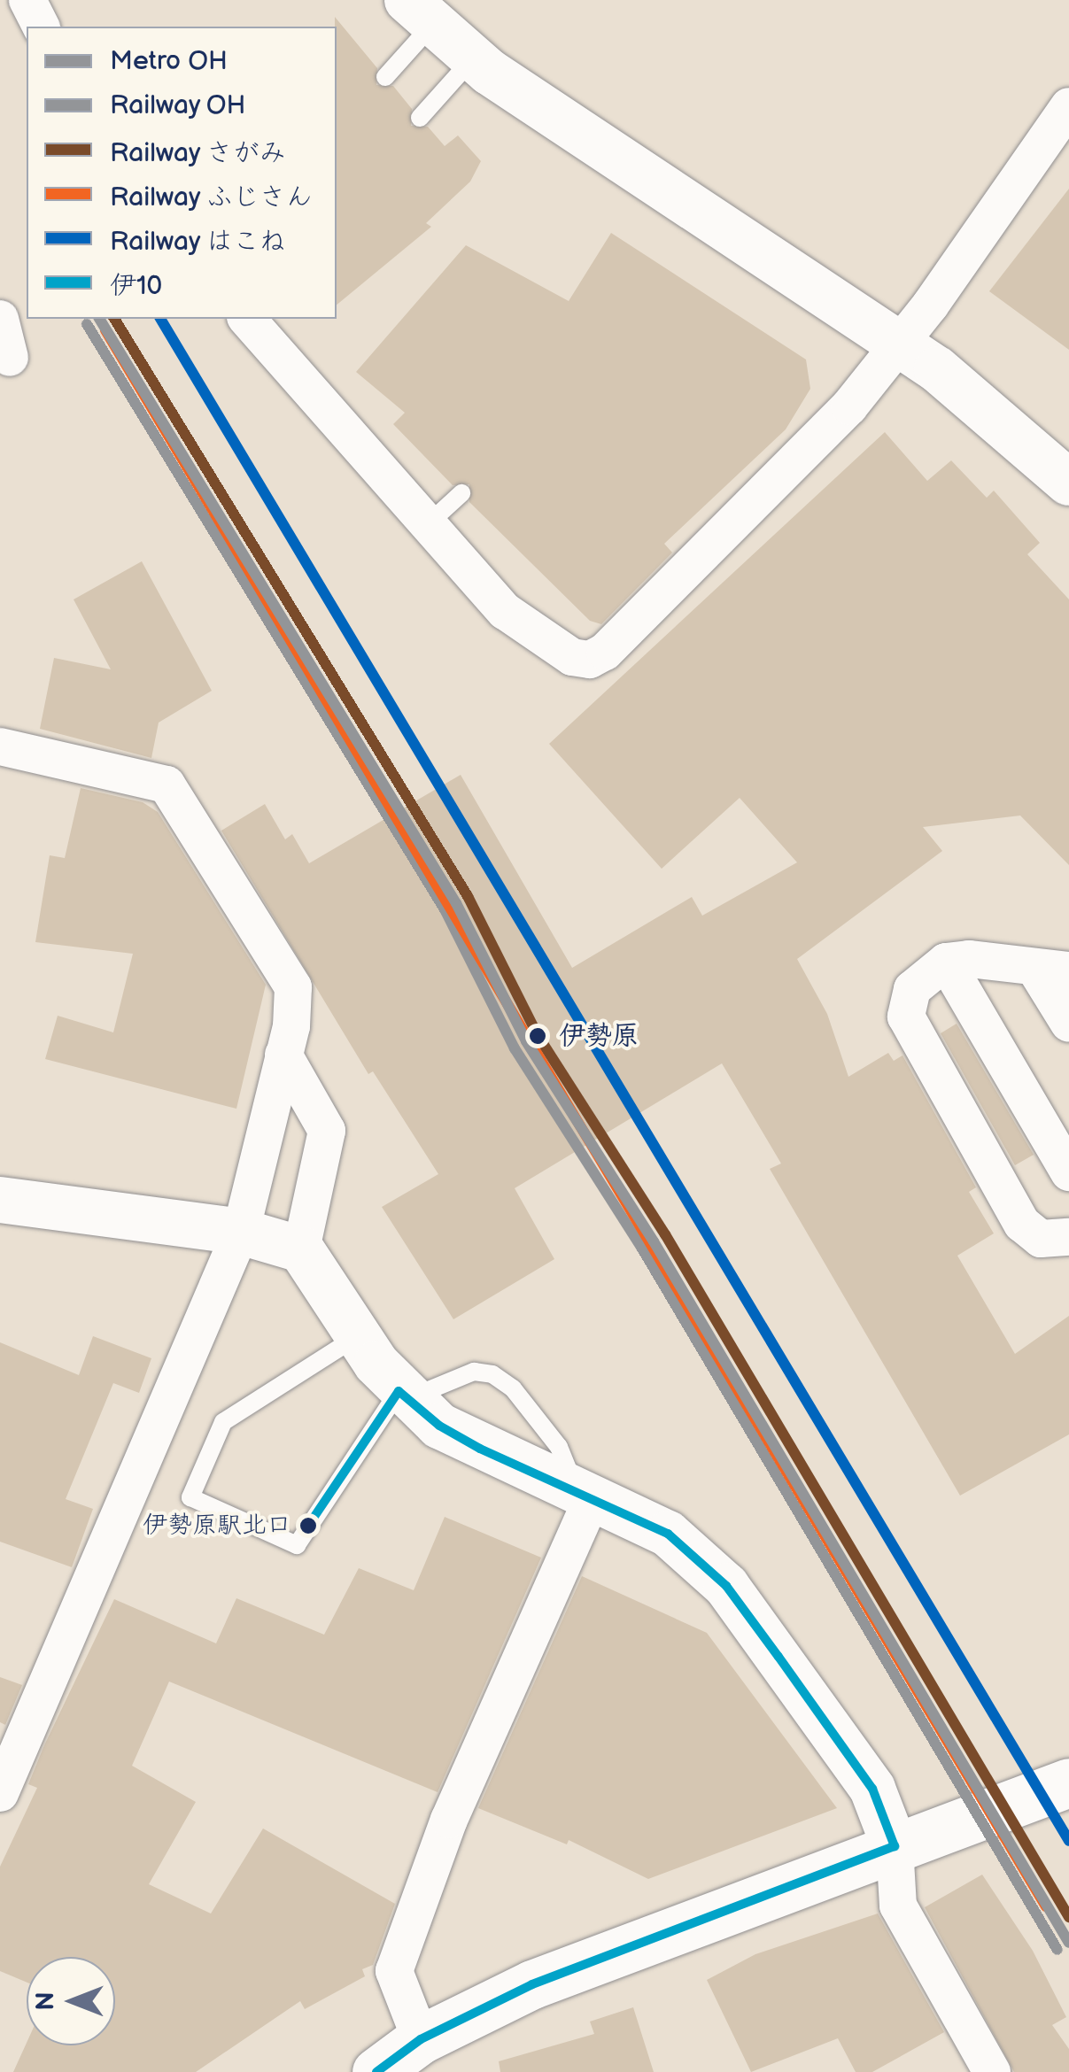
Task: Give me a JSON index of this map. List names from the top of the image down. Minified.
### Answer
{"places":["伊勢原","伊勢原駅北口"],"lines":["metro line OH","rail line さがみ","rail line はこね","rail line OH","rail line ふじさん","transit line 伊10"],"legend":["Metro OH","Railway OH","Railway さがみ","Railway ふじさん","Railway はこね","伊10"],"north":"left"}
